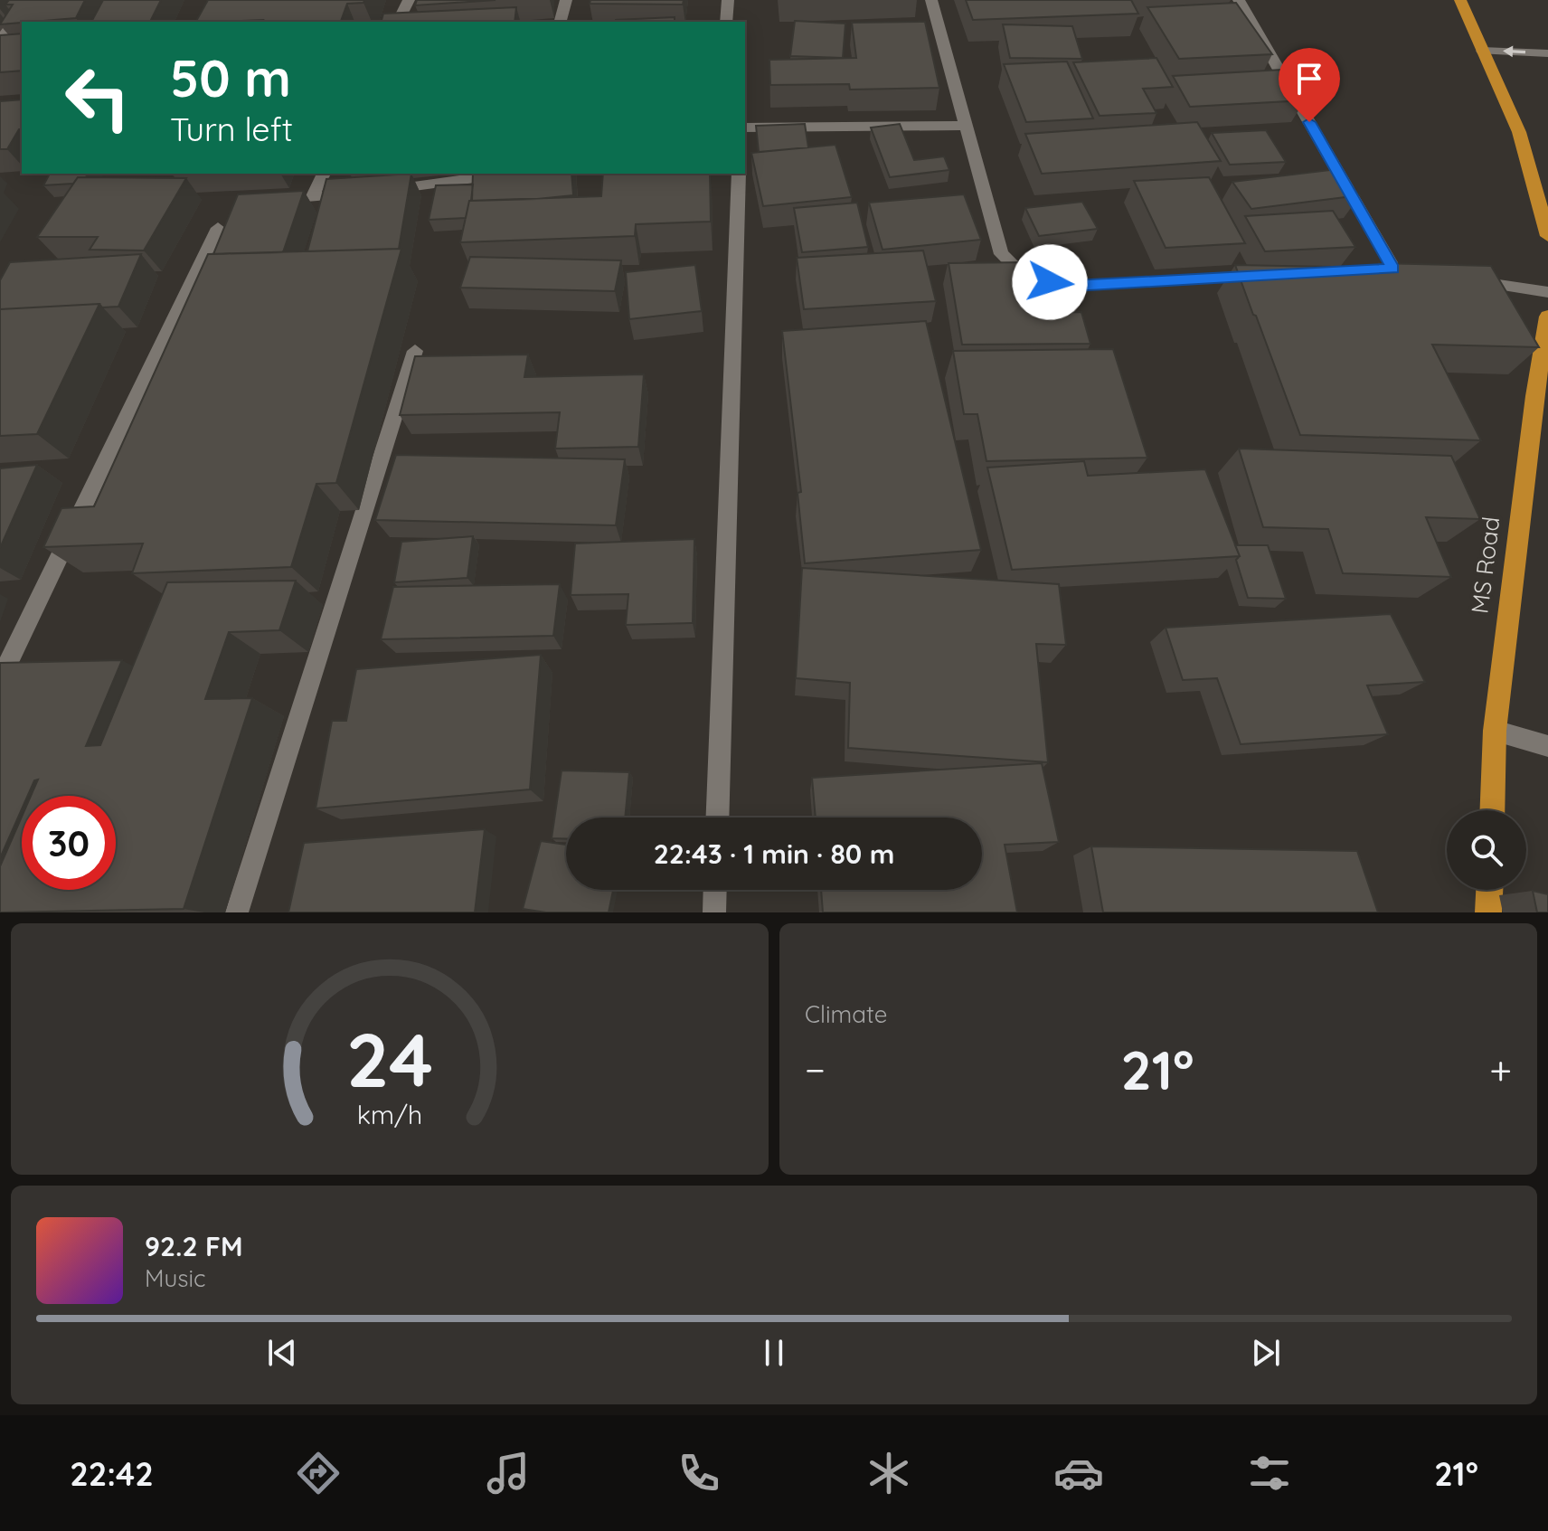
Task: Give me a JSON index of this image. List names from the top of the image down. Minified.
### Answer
{"streets":{"highway":["MS Road"]},"page":{"turn":["50 m","Turn left"],"limit":"30","trip":"22:43 · 1 min · 80 m","tile":"Climate","heat":["−","21°","+"],"song":["92.2 FM","Music"],"tabs":["22:42","21°"],"gauge":["24","km/h"]}}
